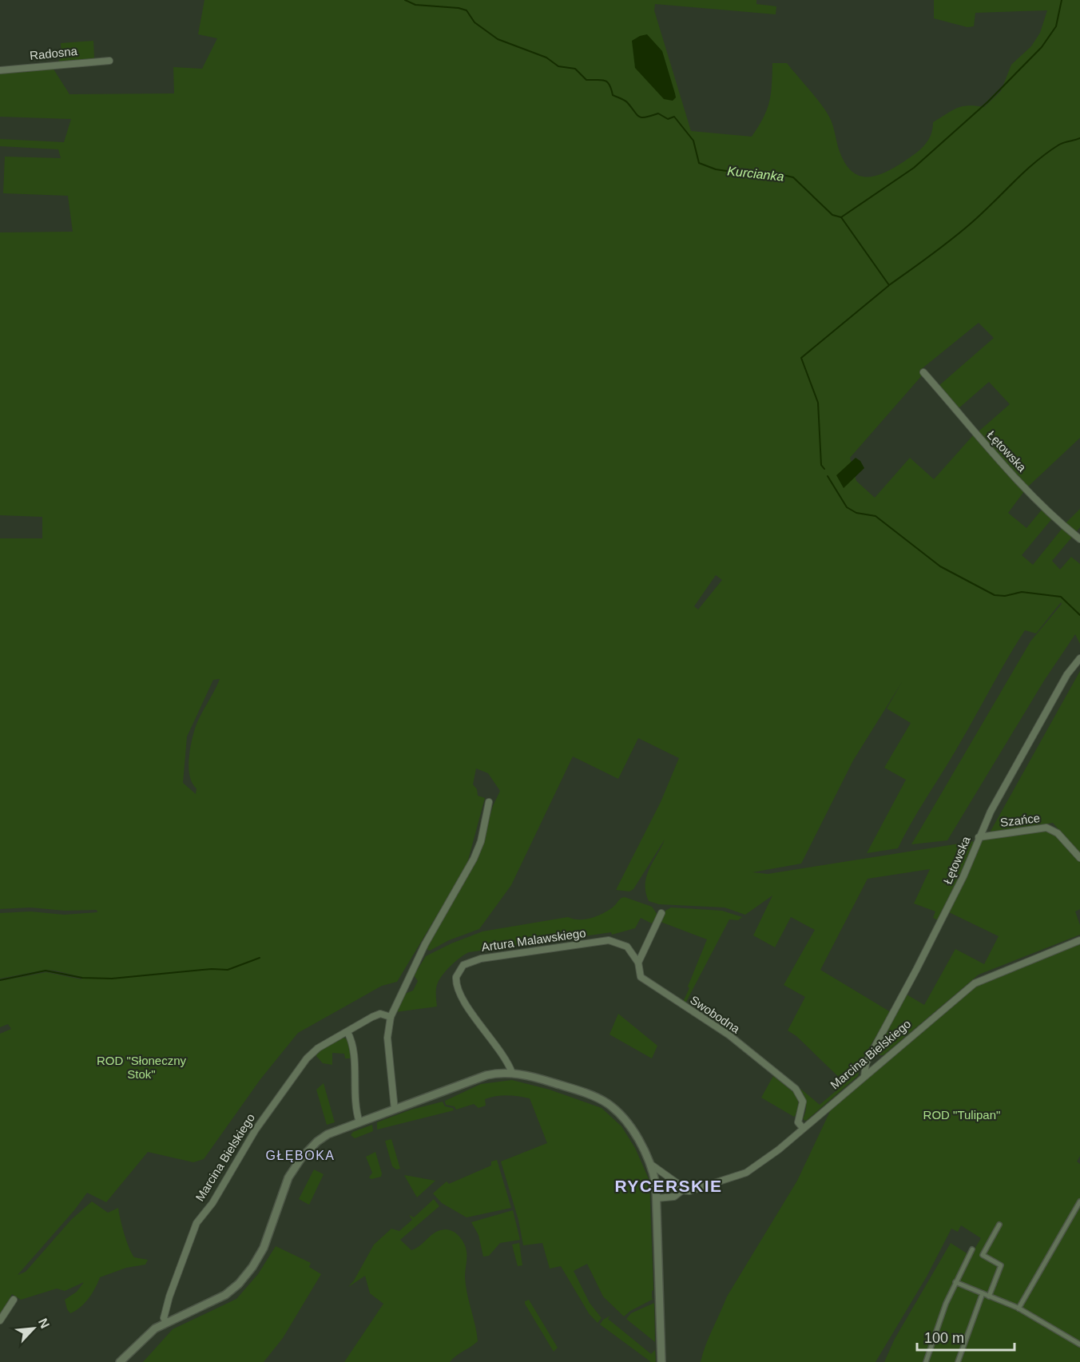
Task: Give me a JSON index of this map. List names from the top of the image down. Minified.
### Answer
{"streets":{"street":["Radosna","Łętowska","Szańce","Artura Malawskiego","Swobodna","Marcina Bielskiego"]},"crossings":[["Łętowska","Szańce"],["Łętowska","Marcina Bielskiego"],["Artura Malawskiego","Swobodna"],["Swobodna","Marcina Bielskiego"]],"districts":["GŁĘBOKA","RYCERSKIE"],"water":["Kurcianka"],"parks":["ROD \"Słoneczny Stok\"","ROD \"Tulipan\""],"scale_bar":"100 m","north":"top right"}
